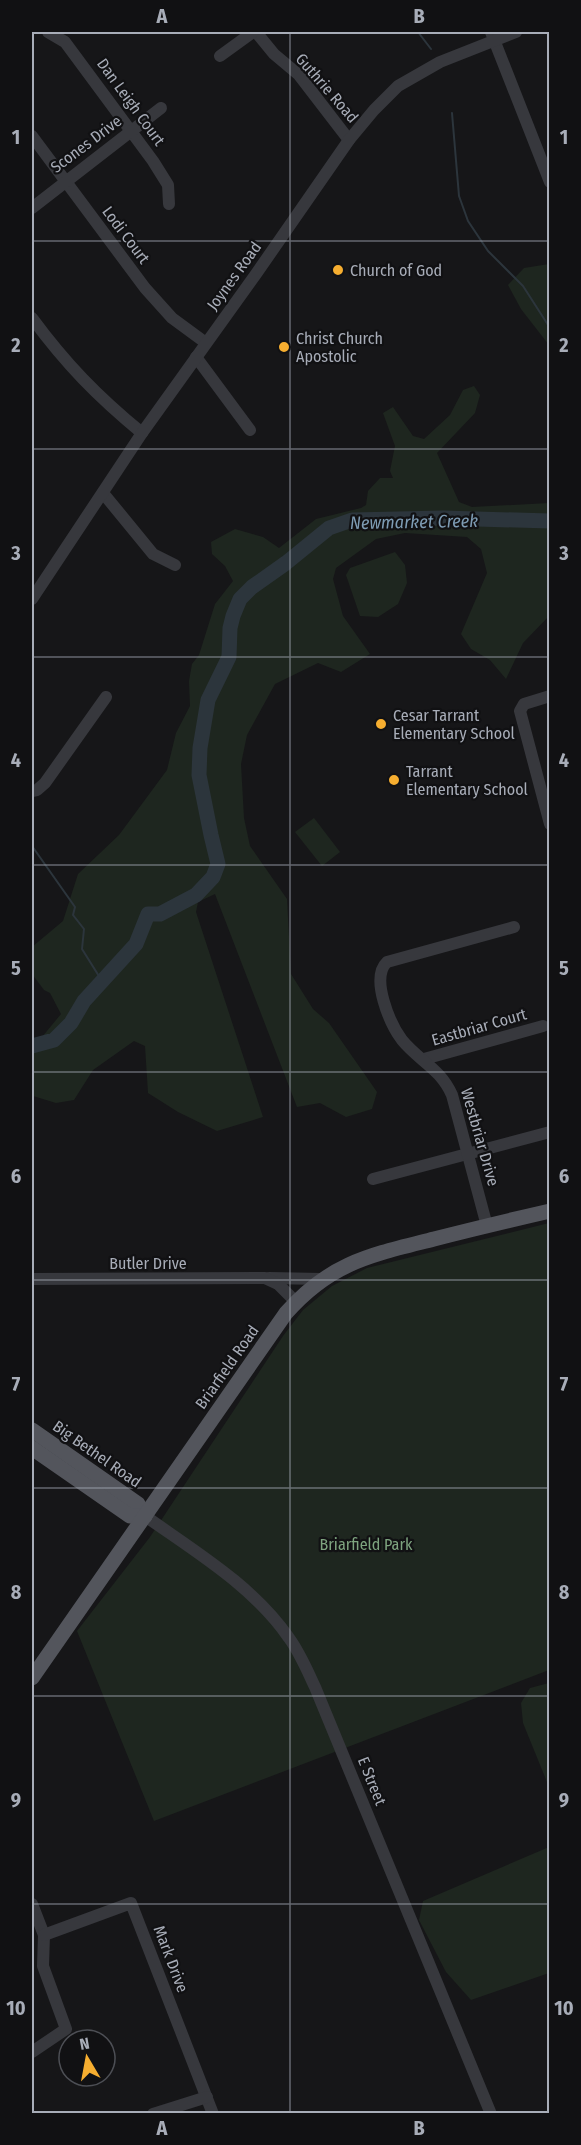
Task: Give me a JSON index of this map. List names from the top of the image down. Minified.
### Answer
{"streets":{"main road":["Briarfield Road","Big Bethel Road"],"street":["Guthrie Road","Dan Leigh Court","Scones Drive","Lodi Court","Joynes Road","Eastbriar Court","Westbriar Drive","Butler Drive","E Street","Mark Drive"]},"crossings":[["Guthrie Road","Joynes Road"],["Dan Leigh Court","Scones Drive"],["Scones Drive","Lodi Court"],["Lodi Court","Joynes Road"],["Eastbriar Court","Westbriar Drive"],["Westbriar Drive","Briarfield Road"],["Butler Drive","Briarfield Road"],["Briarfield Road","Big Bethel Road"],["Briarfield Road","E Street"],["Big Bethel Road","E Street"]],"water":["Newmarket Creek"],"parks":["Briarfield Park"],"places":["Church of God","Christ Church Apostolic","Cesar Tarrant Elementary School","Tarrant Elementary School"],"north":"top","grid":{"columns":["A","B"],"rows":["1","2","3","4","5","6","7","8","9","10"]}}
